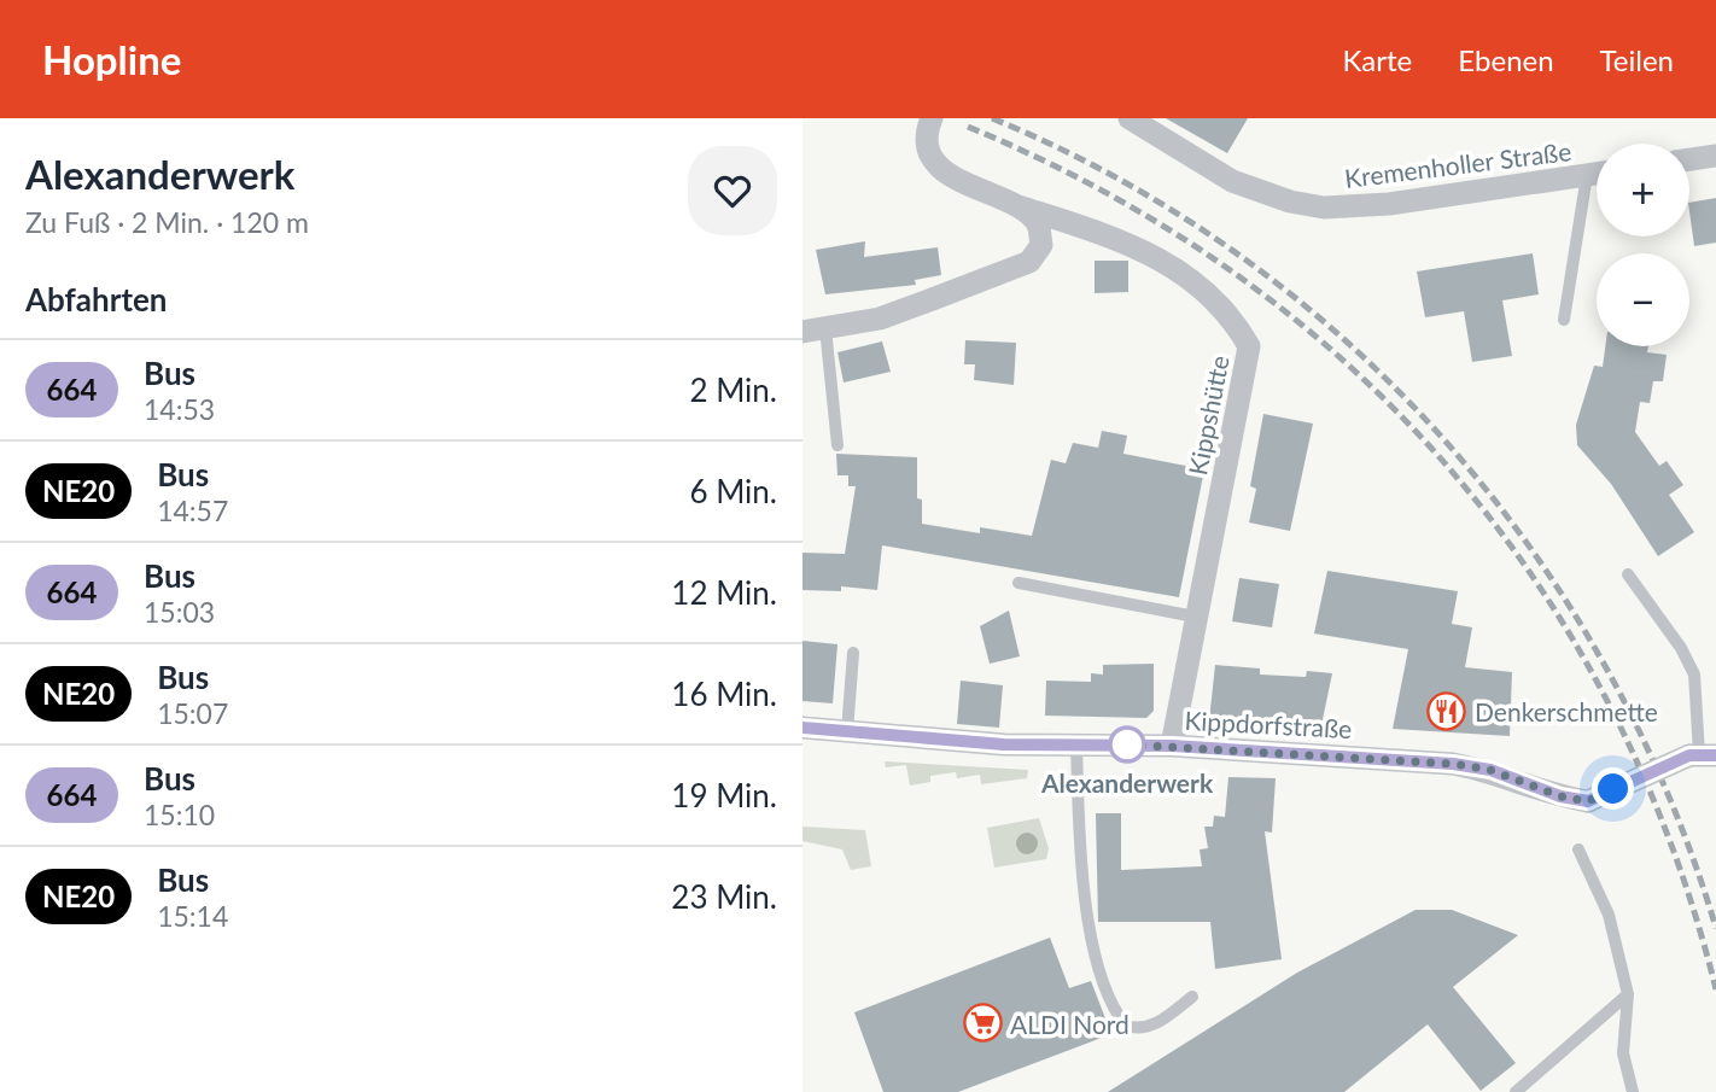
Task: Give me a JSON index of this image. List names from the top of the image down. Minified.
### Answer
{"streets":{"street":["Kremenholler Straße","Kippshütte","Kippdorfstraße"]},"crossings":[["Kippshütte","Kippdorfstraße"]],"places":{"restaurant":["Denkerschmette"],"other":["Alexanderwerk"],"supermarket":["ALDI Nord"]},"lines":["bus line 664"],"page":{"header":"Hopline","nav":["Karte","Ebenen","Teilen"],"heading":[["Alexanderwerk","Zu Fuß · 2 Min. · 120 m"],"Abfahrten"],"map_buttons":["+","−"],"list":[{"mark":"664","name":"Bus","note":"14:53","value":"2 Min."},{"mark":"NE20","name":"Bus","note":"14:57","value":"6 Min."},{"mark":"664","name":"Bus","note":"15:03","value":"12 Min."},{"mark":"NE20","name":"Bus","note":"15:07","value":"16 Min."},{"mark":"664","name":"Bus","note":"15:10","value":"19 Min."},{"mark":"NE20","name":"Bus","note":"15:14","value":"23 Min."}]}}
